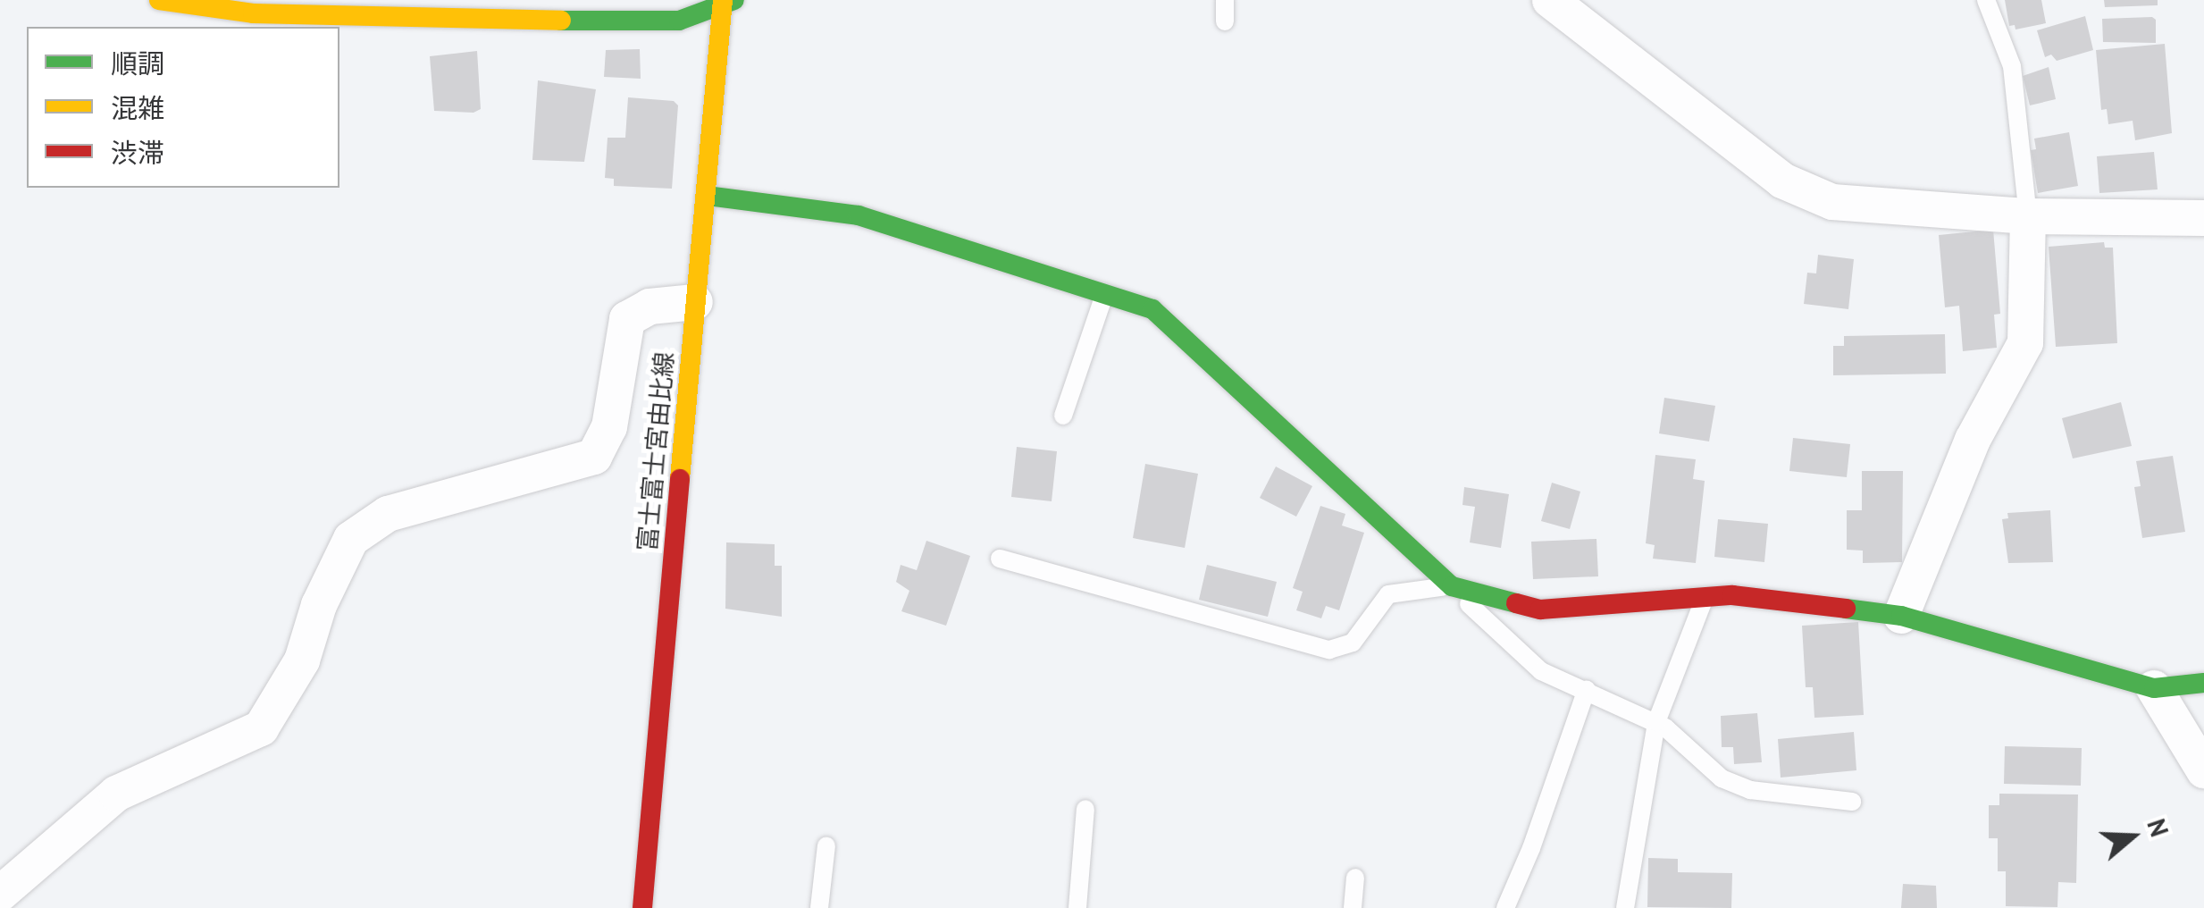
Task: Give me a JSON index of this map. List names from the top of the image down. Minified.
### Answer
{"streets":{"street":["富士富士宮由比線"]},"legend":["順調","混雑","渋滞"],"north":"right"}
